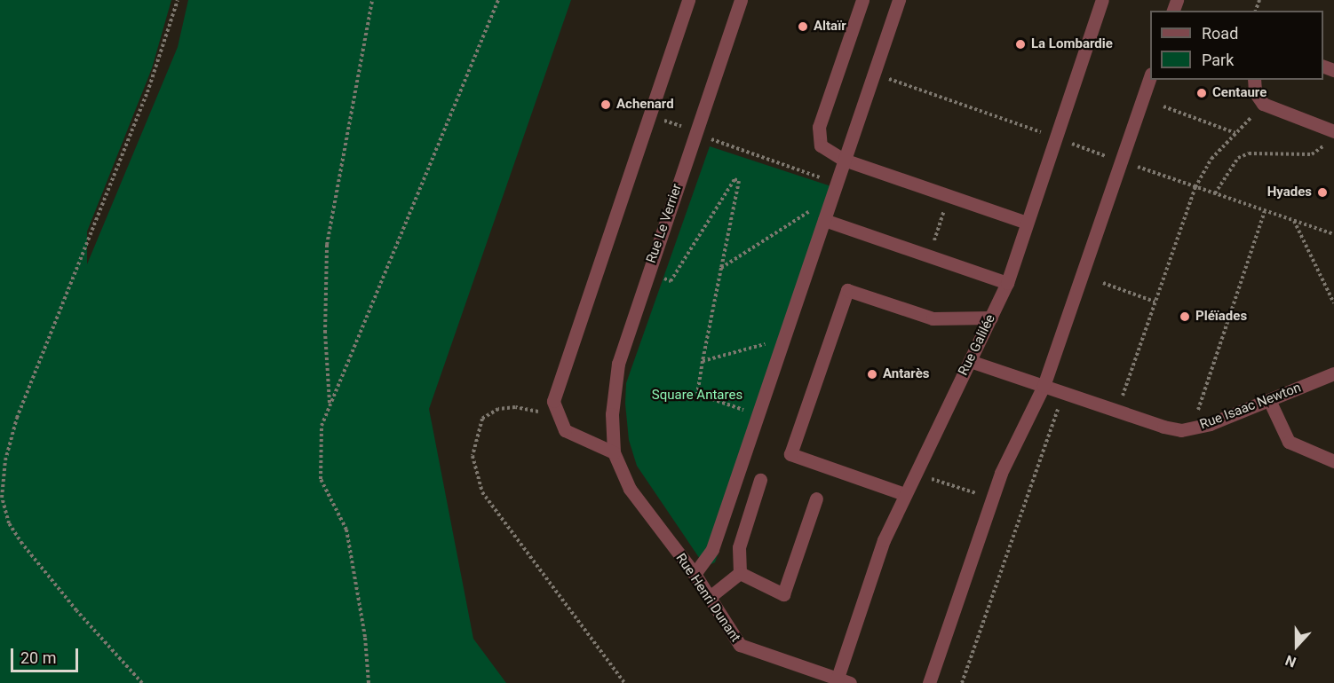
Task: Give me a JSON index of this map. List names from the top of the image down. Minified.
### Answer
{"streets":{"street":["Rue Le Verrier","Rue Galilée","Rue Isaac Newton","Rue Henri Dunant"]},"crossings":[["Rue Le Verrier","Rue Henri Dunant"],["Rue Galilée","Rue Isaac Newton"],["Rue Galilée","Rue Henri Dunant"]],"parks":["Square Antares"],"places":["Altaïr","La Lombardie","Centaure","Achenard","Hyades","Pléïades","Antarès"],"legend":["Road","Park"],"scale_bar":"20 m","north":"bottom"}
